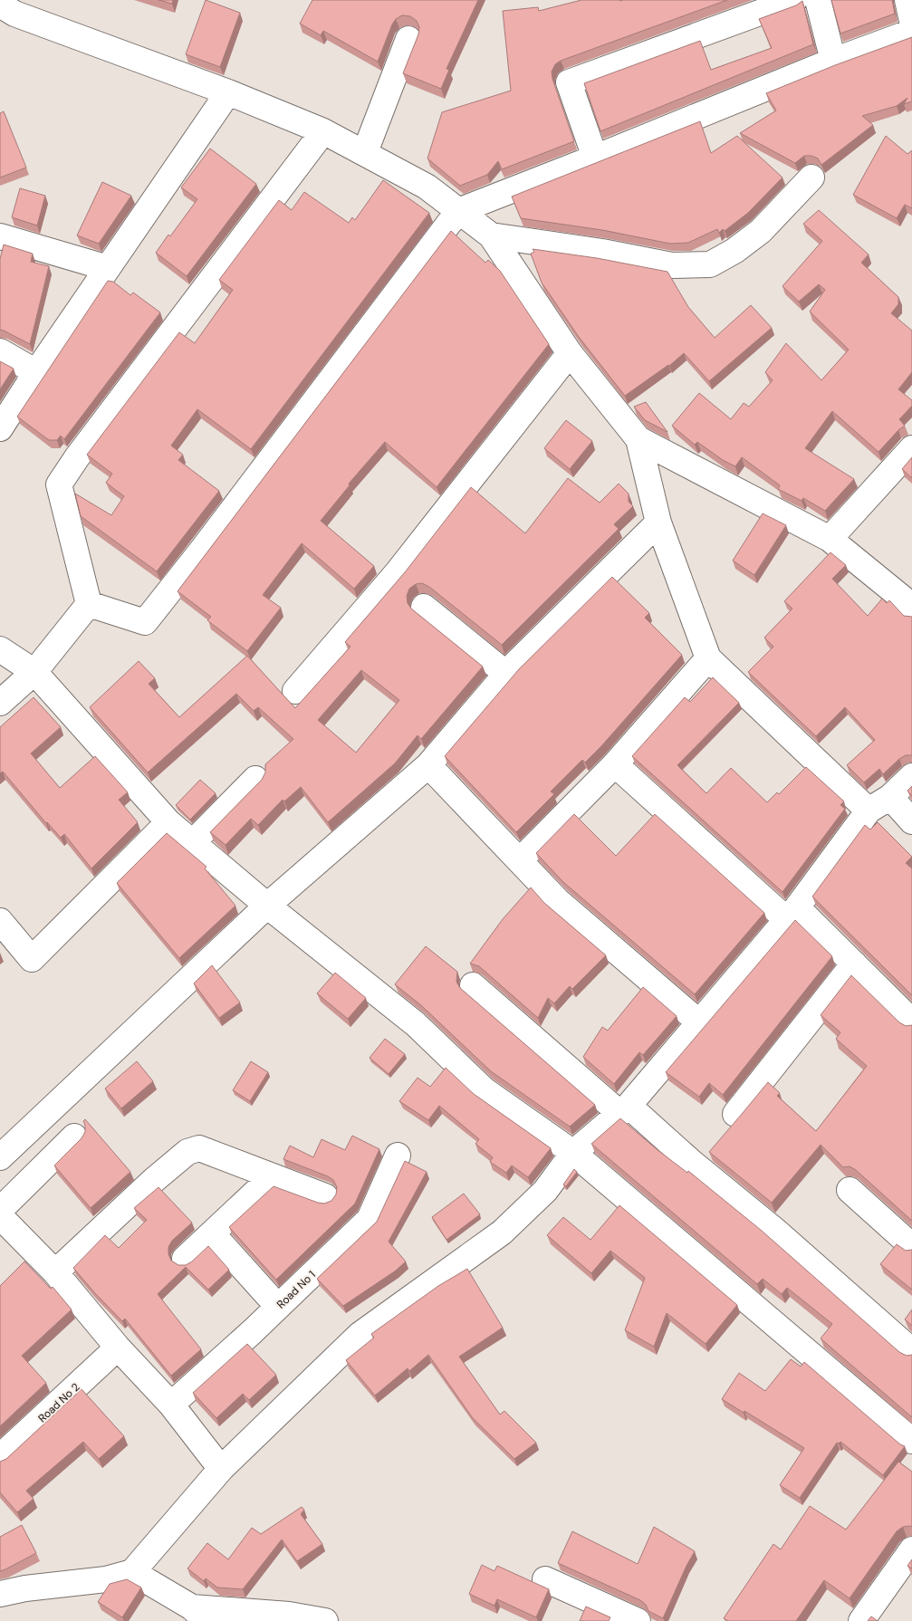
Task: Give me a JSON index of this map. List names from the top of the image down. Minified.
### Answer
{"streets":{"street":["Road No 1","Road No 2"]}}
